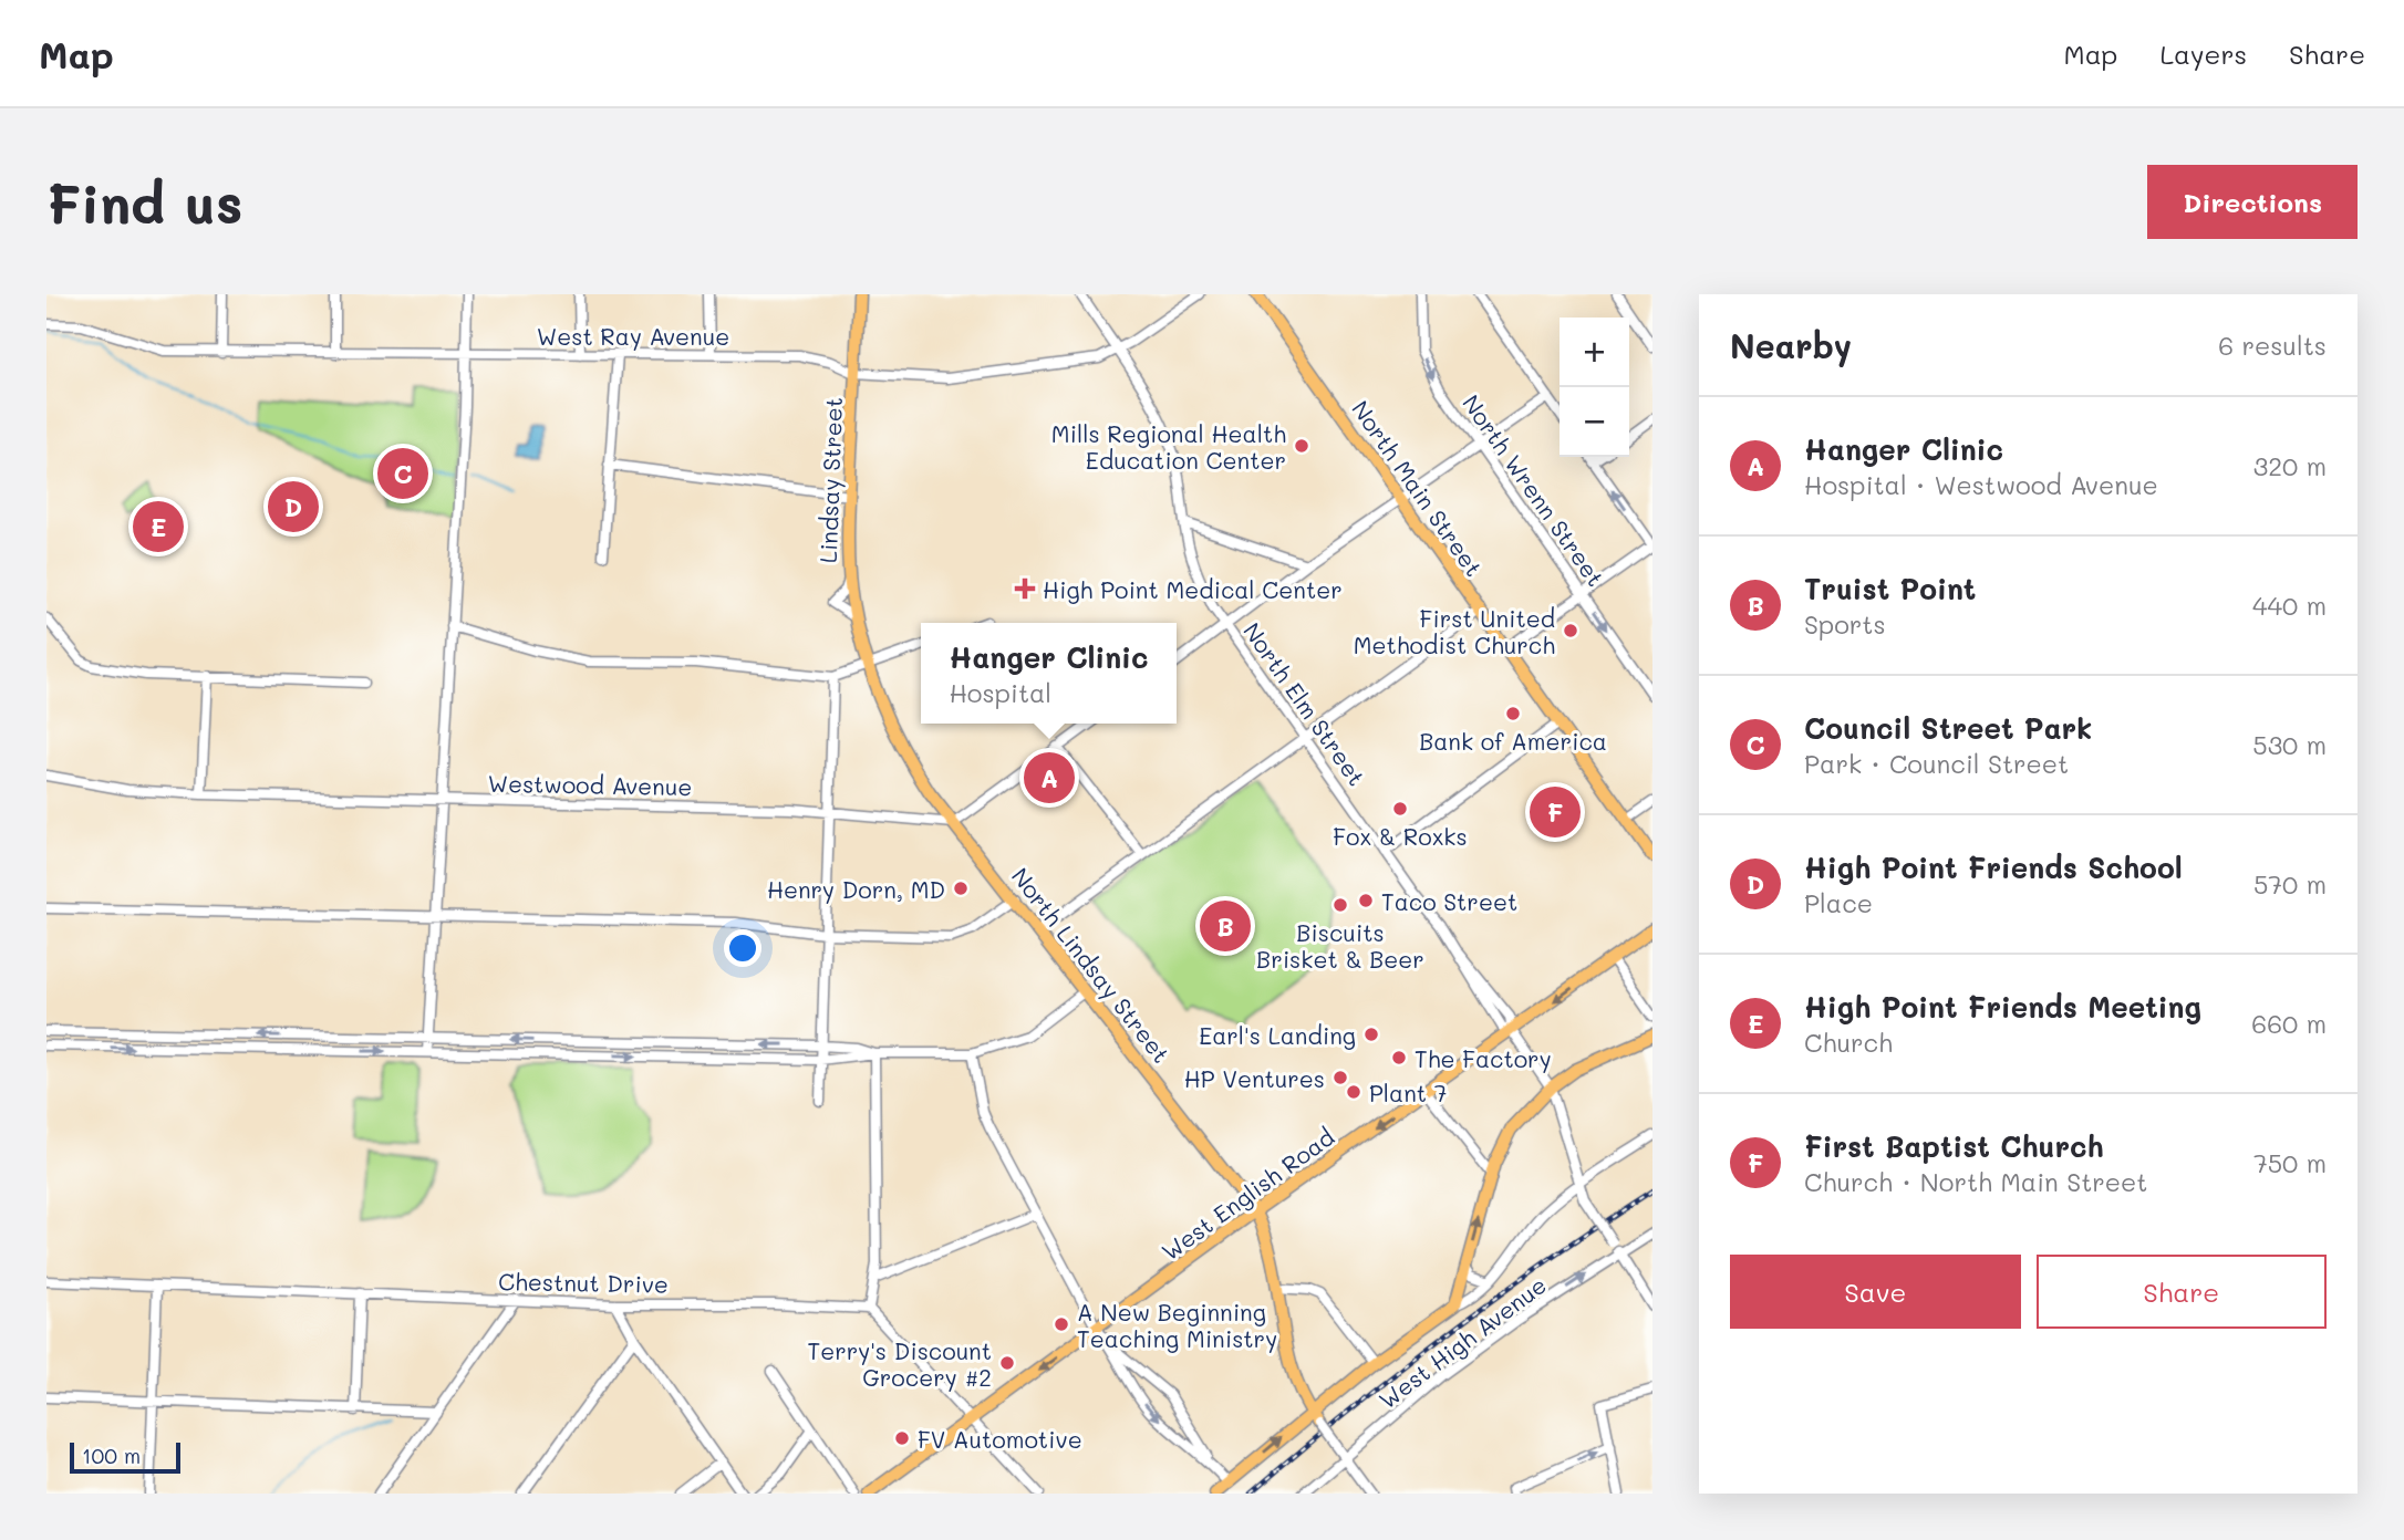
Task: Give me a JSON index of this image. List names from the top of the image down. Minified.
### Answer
{"streets":{"main road":["Lindsay Street","North Main Street","North Lindsay Street","West English Road"],"street":["West Ray Avenue","North Wrenn Street","North Elm Street","Westwood Avenue","Chestnut Drive","West High Avenue"]},"crossings":[["West Ray Avenue","Lindsay Street"],["West Ray Avenue","North Elm Street"],["Lindsay Street","North Lindsay Street"],["North Elm Street","West English Road"],["North Elm Street","West High Avenue"],["Westwood Avenue","North Lindsay Street"],["North Lindsay Street","West English Road"]],"one_way":["North Wrenn Street","West English Road"],"places":{"other":["Mills Regional Health Education Center","First United Methodist Church","Bank of America","Fox & Roxks","Henry Dorn, MD","Taco Street","Biscuits Brisket & Beer","Earl's Landing","The Factory","HP Ventures","Plant 7","A New Beginning Teaching Ministry","Terry's Discount Grocery #2","FV Automotive"],"health":["High Point Medical Center"]},"scale_bar":"100 m","page":{"header":"Map","nav":["Map","Layers","Share"],"buttons":["Directions",["Save","Share"]],"title":"Find us","heading":["Nearby","6 results"],"map_buttons":["+","−"],"list":[{"mark":"A","name":"Hanger Clinic","note":"Hospital · Westwood Avenue","value":"320 m"},{"mark":"B","name":"Truist Point","note":"Sports","value":"440 m"},{"mark":"C","name":"Council Street Park","note":"Park · Council Street","value":"530 m"},{"mark":"D","name":"High Point Friends School","note":"Place","value":"570 m"},{"mark":"E","name":"High Point Friends Meeting","note":"Church","value":"660 m"},{"mark":"F","name":"First Baptist Church","note":"Church · North Main Street","value":"750 m"}],"pins":["C","D","E","A","F","B"],"popup":["Hanger Clinic","Hospital"],"scale":"100 m"}}
